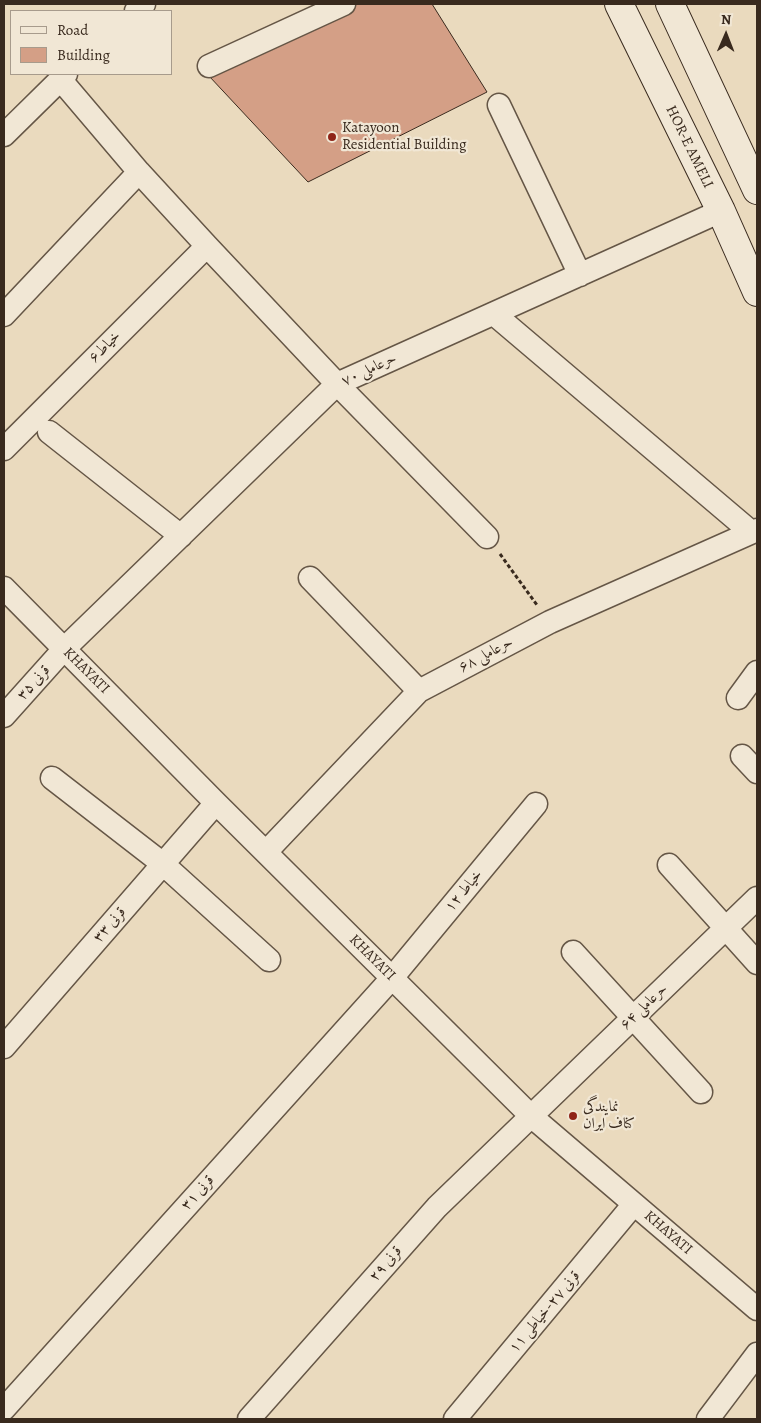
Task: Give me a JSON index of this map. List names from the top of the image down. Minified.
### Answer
{"streets":{"main road":["HOR-E AMELI"],"street":["خیاط۶","حرعاملی ۷۰","حرعاملی ۶۸","KHAYATI","قرنی ۳۵","خیاط ۱۲","قرنی ۳۳","حرعاملی ۶۴","قرنی ۳۱","قرنی ۲۹","قرنی ۲۷-خیاطی ۱۱"]},"crossings":[["HOR-E AMELI","حرعاملی ۷۰"],["حرعاملی ۷۰","KHAYATI"],["حرعاملی ۷۰","قرنی ۳۵"],["حرعاملی ۶۸","KHAYATI"],["KHAYATI","قرنی ۳۵"],["KHAYATI","خیاط ۱۲"],["KHAYATI","قرنی ۳۳"],["KHAYATI","حرعاملی ۶۴"],["KHAYATI","قرنی ۳۱"],["KHAYATI","قرنی ۲۹"],["KHAYATI","قرنی ۲۷-خیاطی ۱۱"],["خیاط ۱۲","قرنی ۳۱"],["حرعاملی ۶۴","قرنی ۲۹"]],"places":["Katayoon Residential Building","نمایندگی کناف ایران"],"legend":["Road","Building"],"north":"top"}
